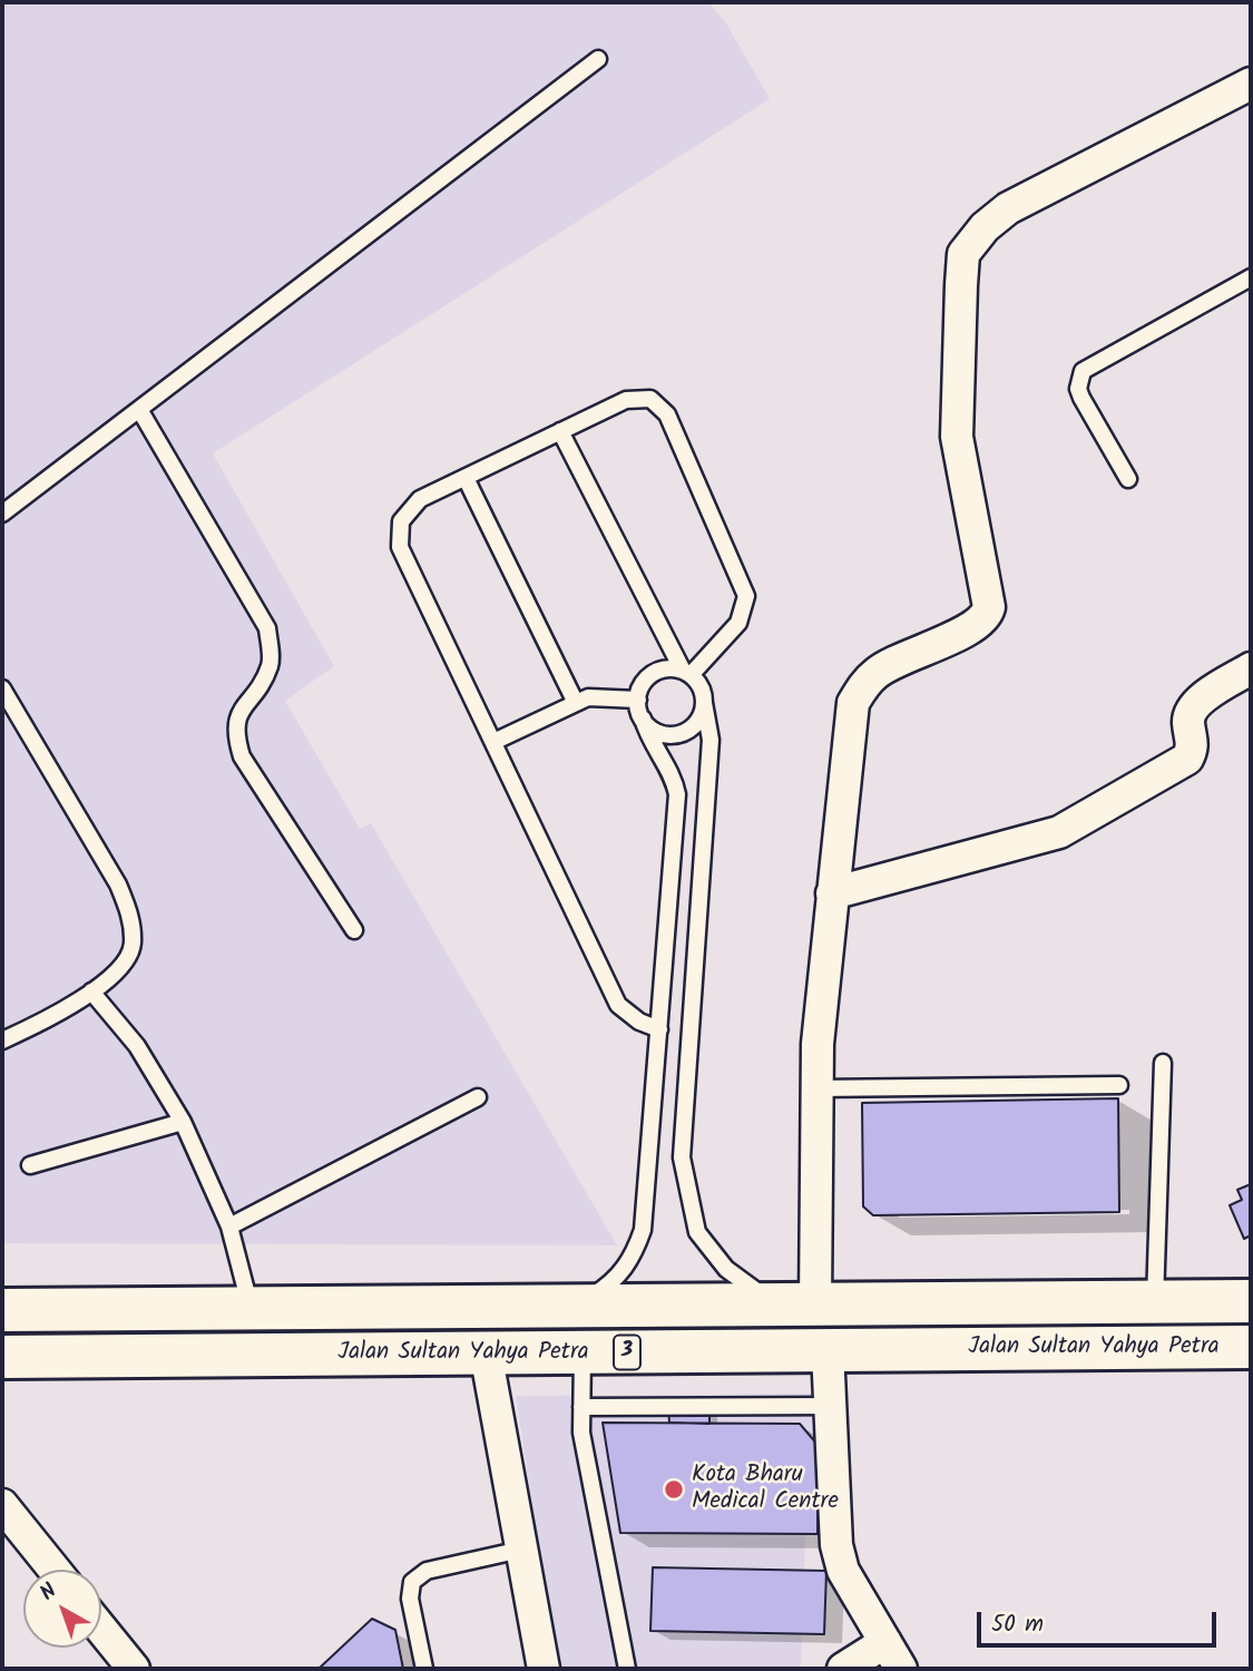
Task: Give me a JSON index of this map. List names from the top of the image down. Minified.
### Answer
{"streets":{"highway":["Jalan Sultan Yahya Petra","3"]},"places":["Kota Bharu Medical Centre"],"scale_bar":"50 m","north":"top left"}
